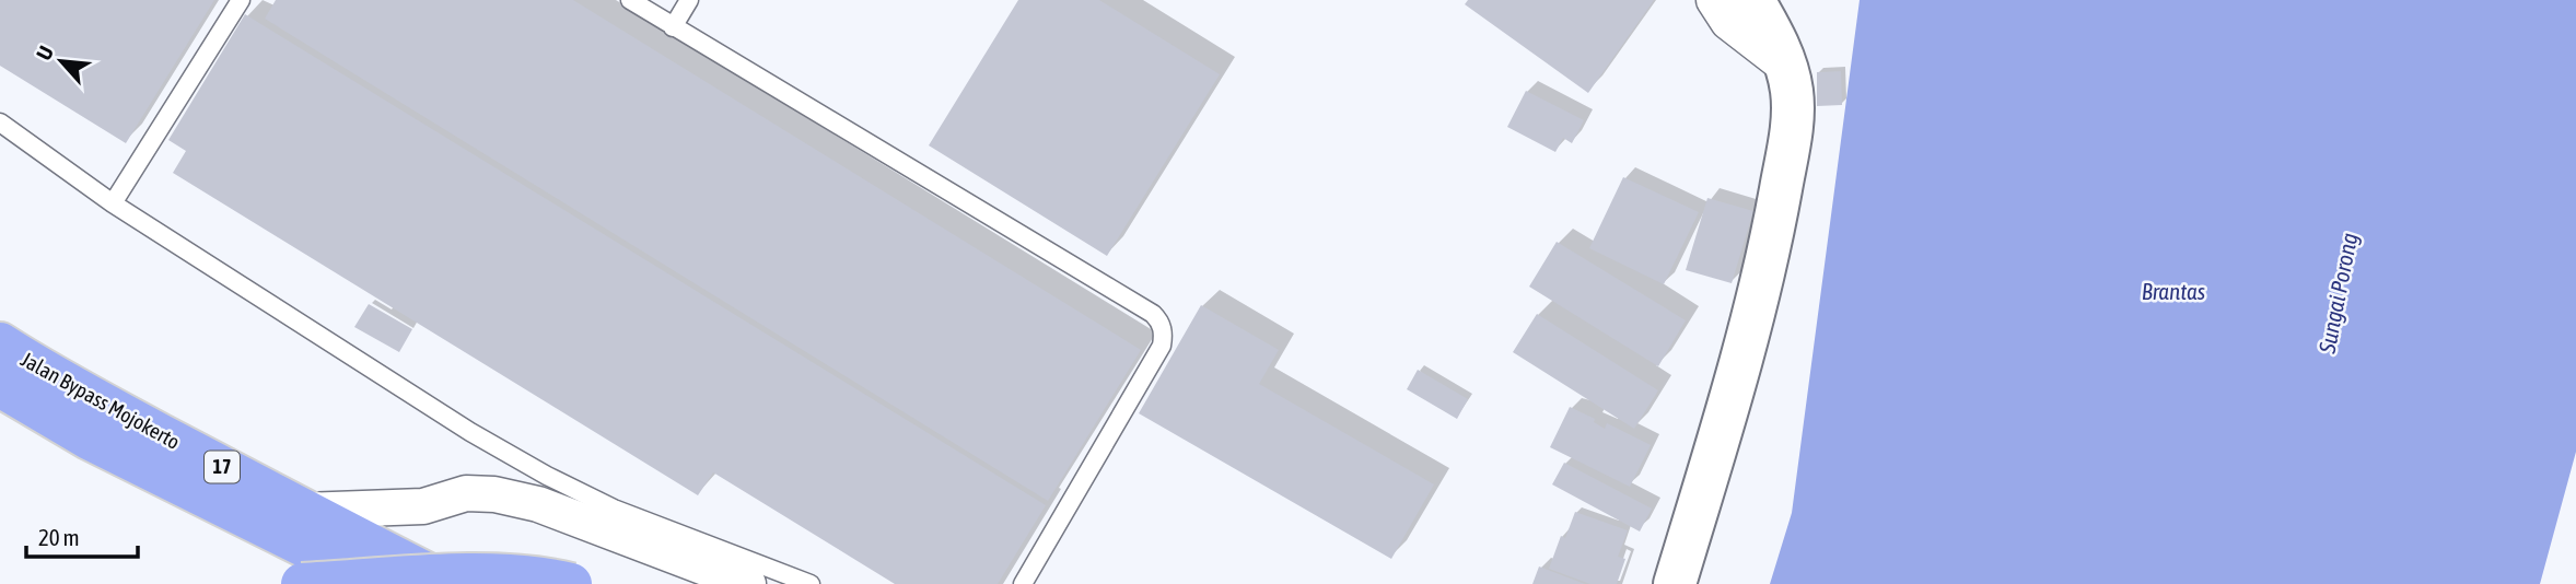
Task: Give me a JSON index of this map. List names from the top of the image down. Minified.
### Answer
{"streets":{"highway":["Jalan Bypass Mojokerto","17"]},"water":["Brantas","Sungai Porong"],"scale_bar":"20 m","north":"top left"}
